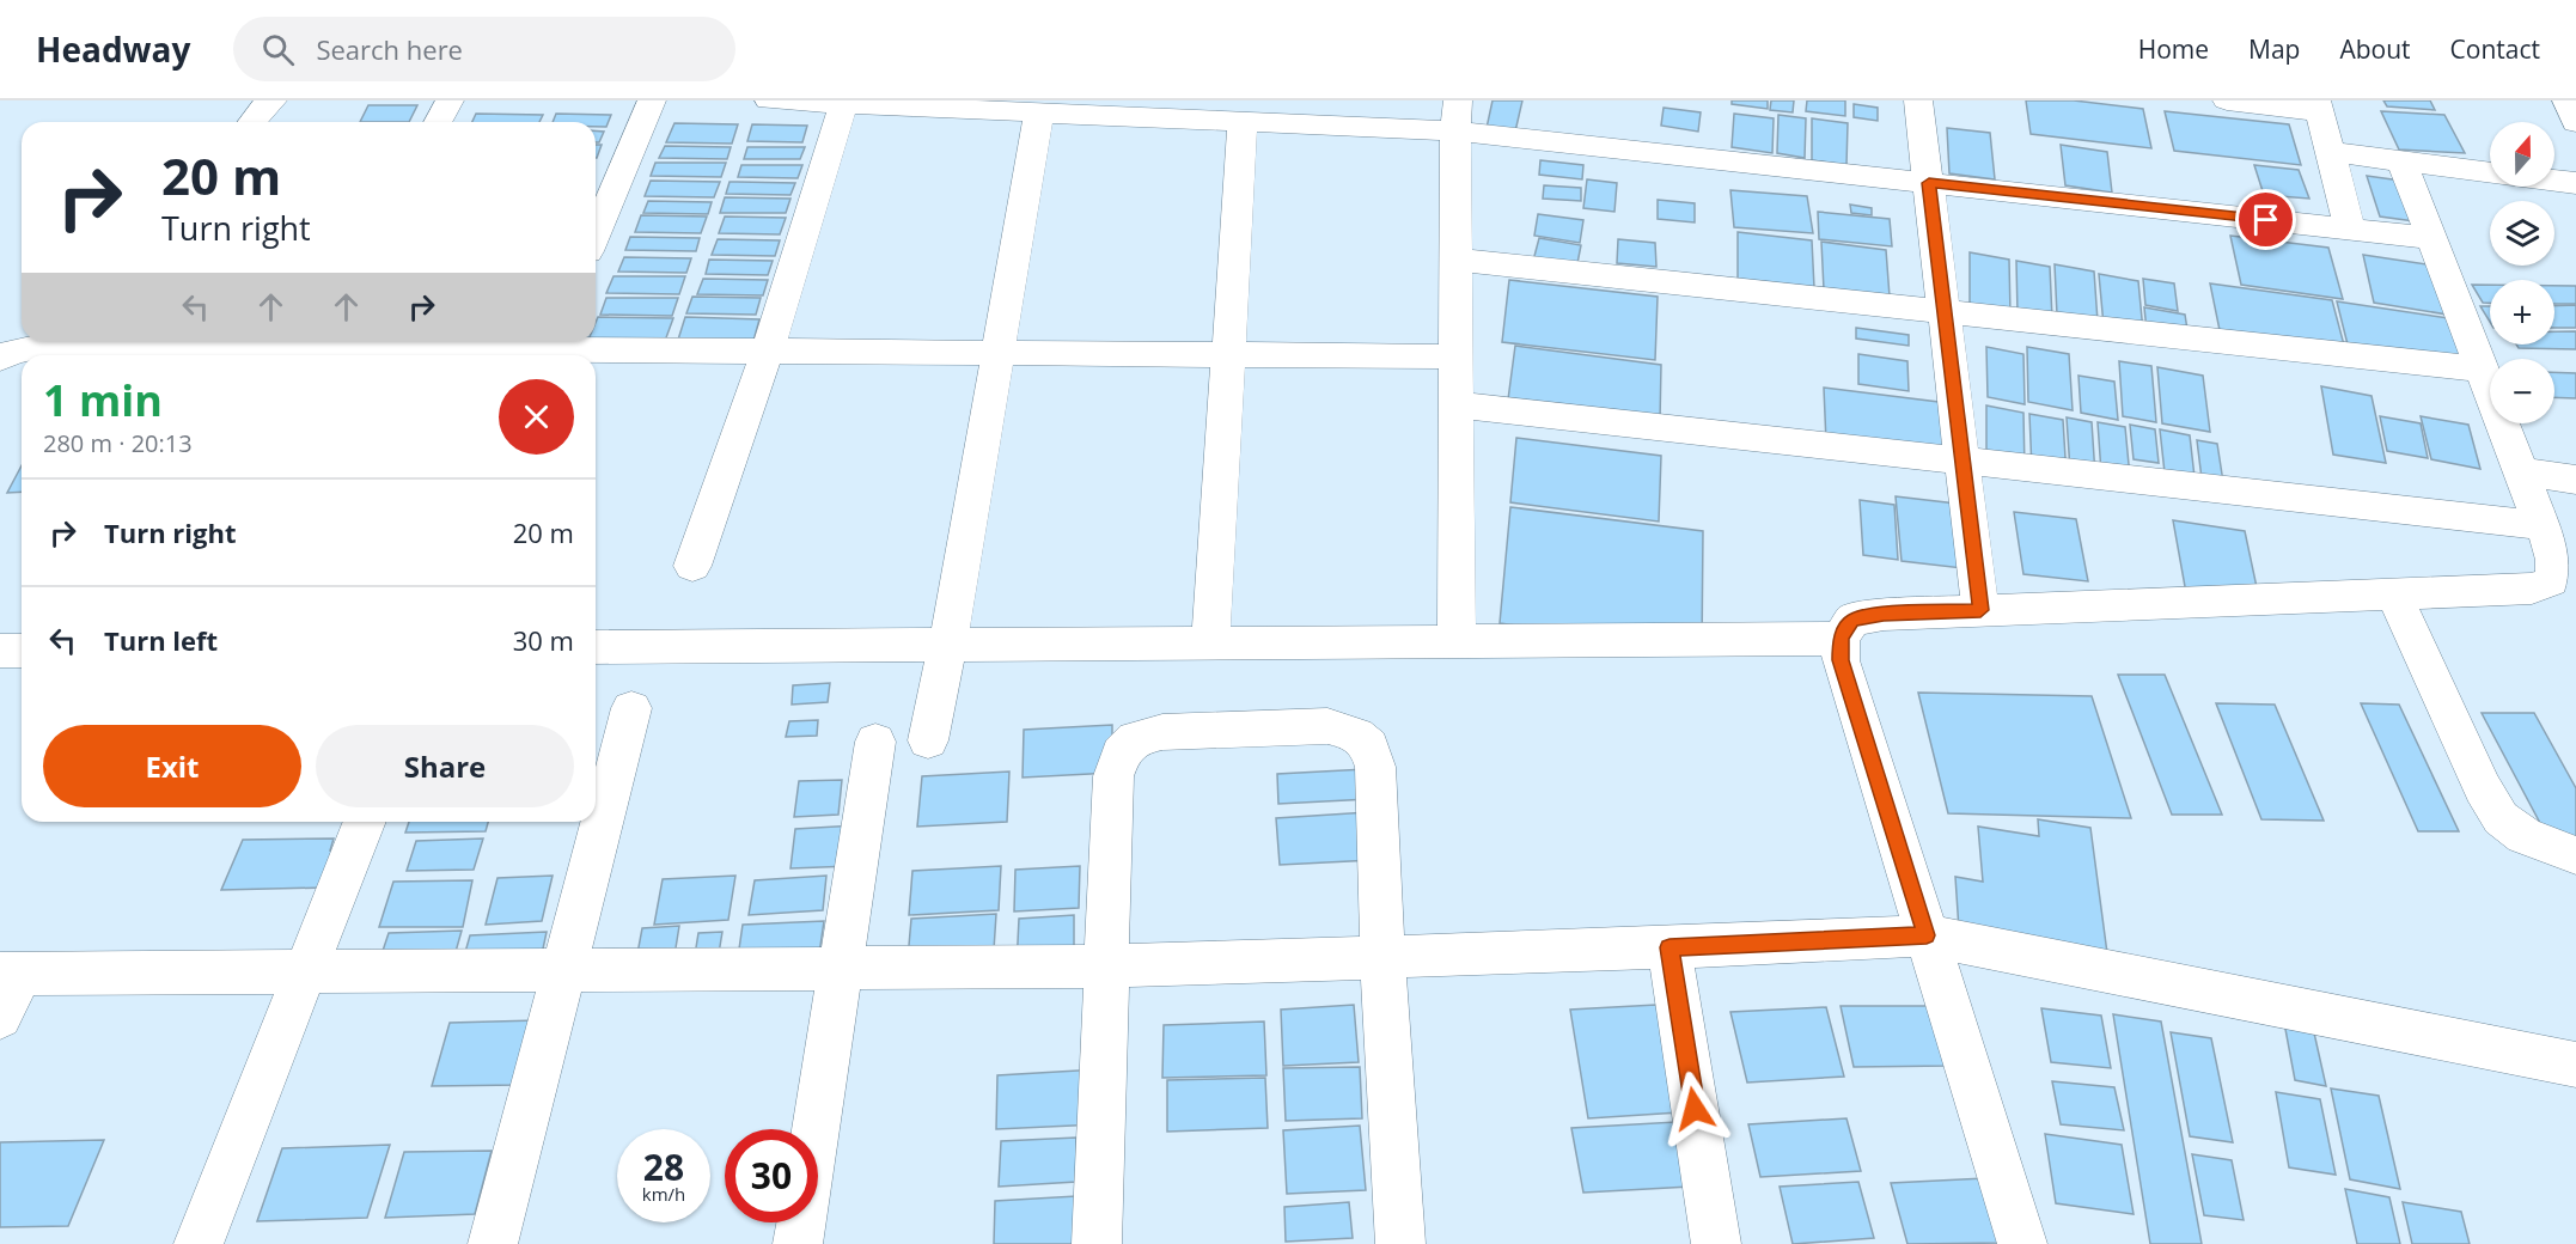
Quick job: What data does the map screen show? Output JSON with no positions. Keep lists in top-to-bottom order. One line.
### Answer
{"north":"top","page":{"header":"Headway","search":"Search here","nav":["Home","Map","About","Contact"],"map_buttons":["+","−"],"turn":["20 m","Turn right"],"heading":["1 min","280 m · 20:13"],"list":[{"name":"Turn right","value":"20 m"},{"name":"Turn left","value":"30 m"}],"buttons":["Exit","Share"],"speed":"28 km/h","limit":"30"}}
